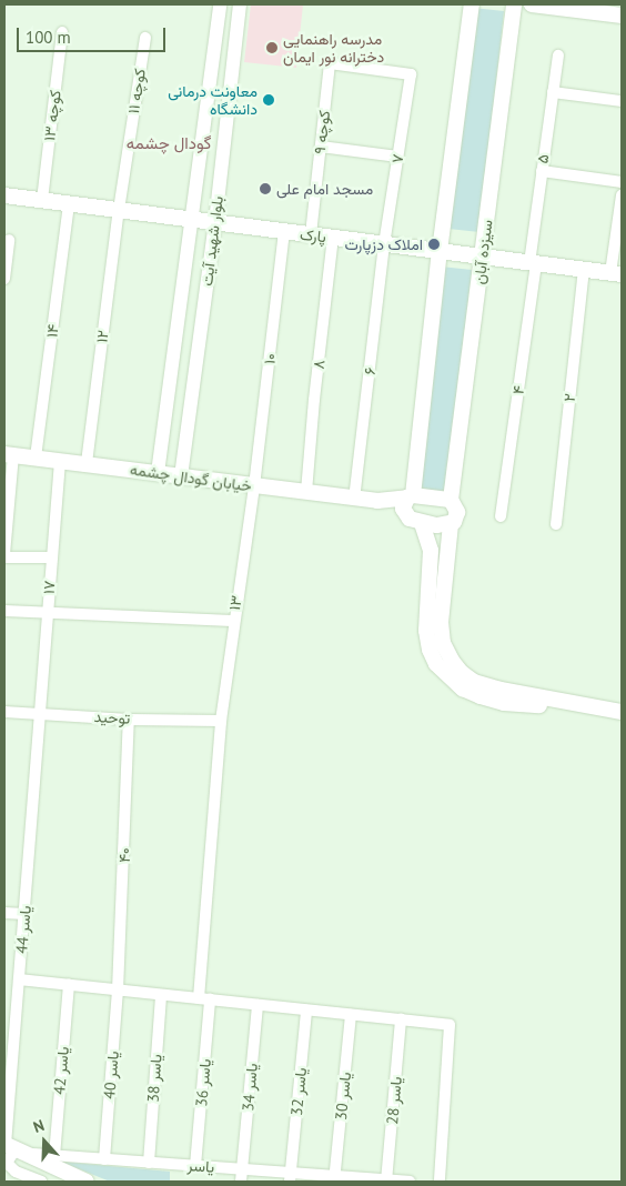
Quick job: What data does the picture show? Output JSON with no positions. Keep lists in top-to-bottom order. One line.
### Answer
{"streets":{"main road":["پارک","سیزده آبان","خیابان گودال چشمه"],"street":["کوچه ۱۱","کوچه ۱۳","کوچه ۹","۷","۵","بلوار شهید آیت","۱۴","۱۲","۱۰","۸","۶","۴","۲","۱۷","۱۳","توحید","۴۰","یاسر 44","یاسر 42","یاسر 40","یاسر 38","یاسر 36","یاسر 34","یاسر 32","یاسر 30","یاسر 28","یاسر"]},"crossings":[["کوچه ۱۱","پارک"],["کوچه ۱۱","۱۲"],["کوچه ۱۳","پارک"],["کوچه ۹","۷"],["کوچه ۹","پارک"],["۷","پارک"],["۷","۶"],["۵","پارک"],["۵","۴"],["پارک","بلوار شهید آیت"],["پارک","سیزده آبان"],["پارک","۱۴"],["پارک","۱۲"],["پارک","۱۰"],["پارک","۸"],["پارک","۶"],["پارک","۴"],["پارک","۲"],["بلوار شهید آیت","خیابان گودال چشمه"],["۱۴","خیابان گودال چشمه"],["۱۲","خیابان گودال چشمه"],["۱۰","خیابان گودال چشمه"],["۱۰","۱۳"],["۸","خیابان گودال چشمه"],["۶","خیابان گودال چشمه"],["خیابان گودال چشمه","۱۷"],["خیابان گودال چشمه","۱۳"],["۱۷","توحید"],["۱۷","یاسر 44"],["۱۳","توحید"],["۱۳","یاسر 36"],["توحید","۴۰"],["توحید","یاسر 44"],["۴۰","یاسر 40"],["یاسر 44","یاسر"],["یاسر 42","یاسر"],["یاسر 40","یاسر"],["یاسر 38","یاسر"],["یاسر 36","یاسر"],["یاسر 34","یاسر"],["یاسر 32","یاسر"],["یاسر 30","یاسر"],["یاسر 28","یاسر"]],"districts":["گودال چشمه"],"places":["مدرسه راهنمایی دخترانه نور ایمان","معاونت درمانی دانشگاه","مسجد امام علی","املاک دزپارت"],"scale_bar":"100 m","north":"top"}
